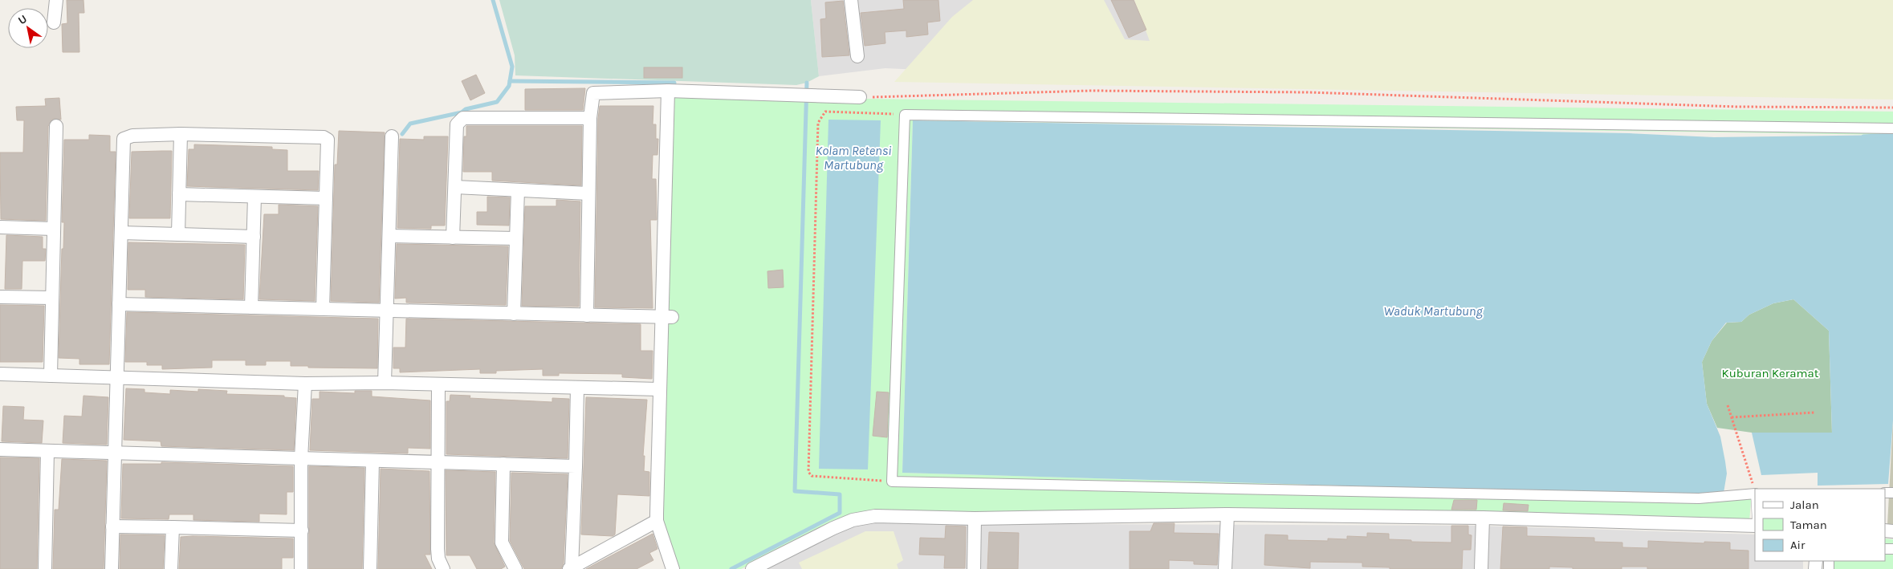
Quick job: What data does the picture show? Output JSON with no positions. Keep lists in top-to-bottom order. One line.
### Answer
{"water":["Kolam Retensi Martubung","Waduk Martubung"],"parks":["Kuburan Keramat"],"legend":["Jalan","Taman","Air"],"north":"top left"}
